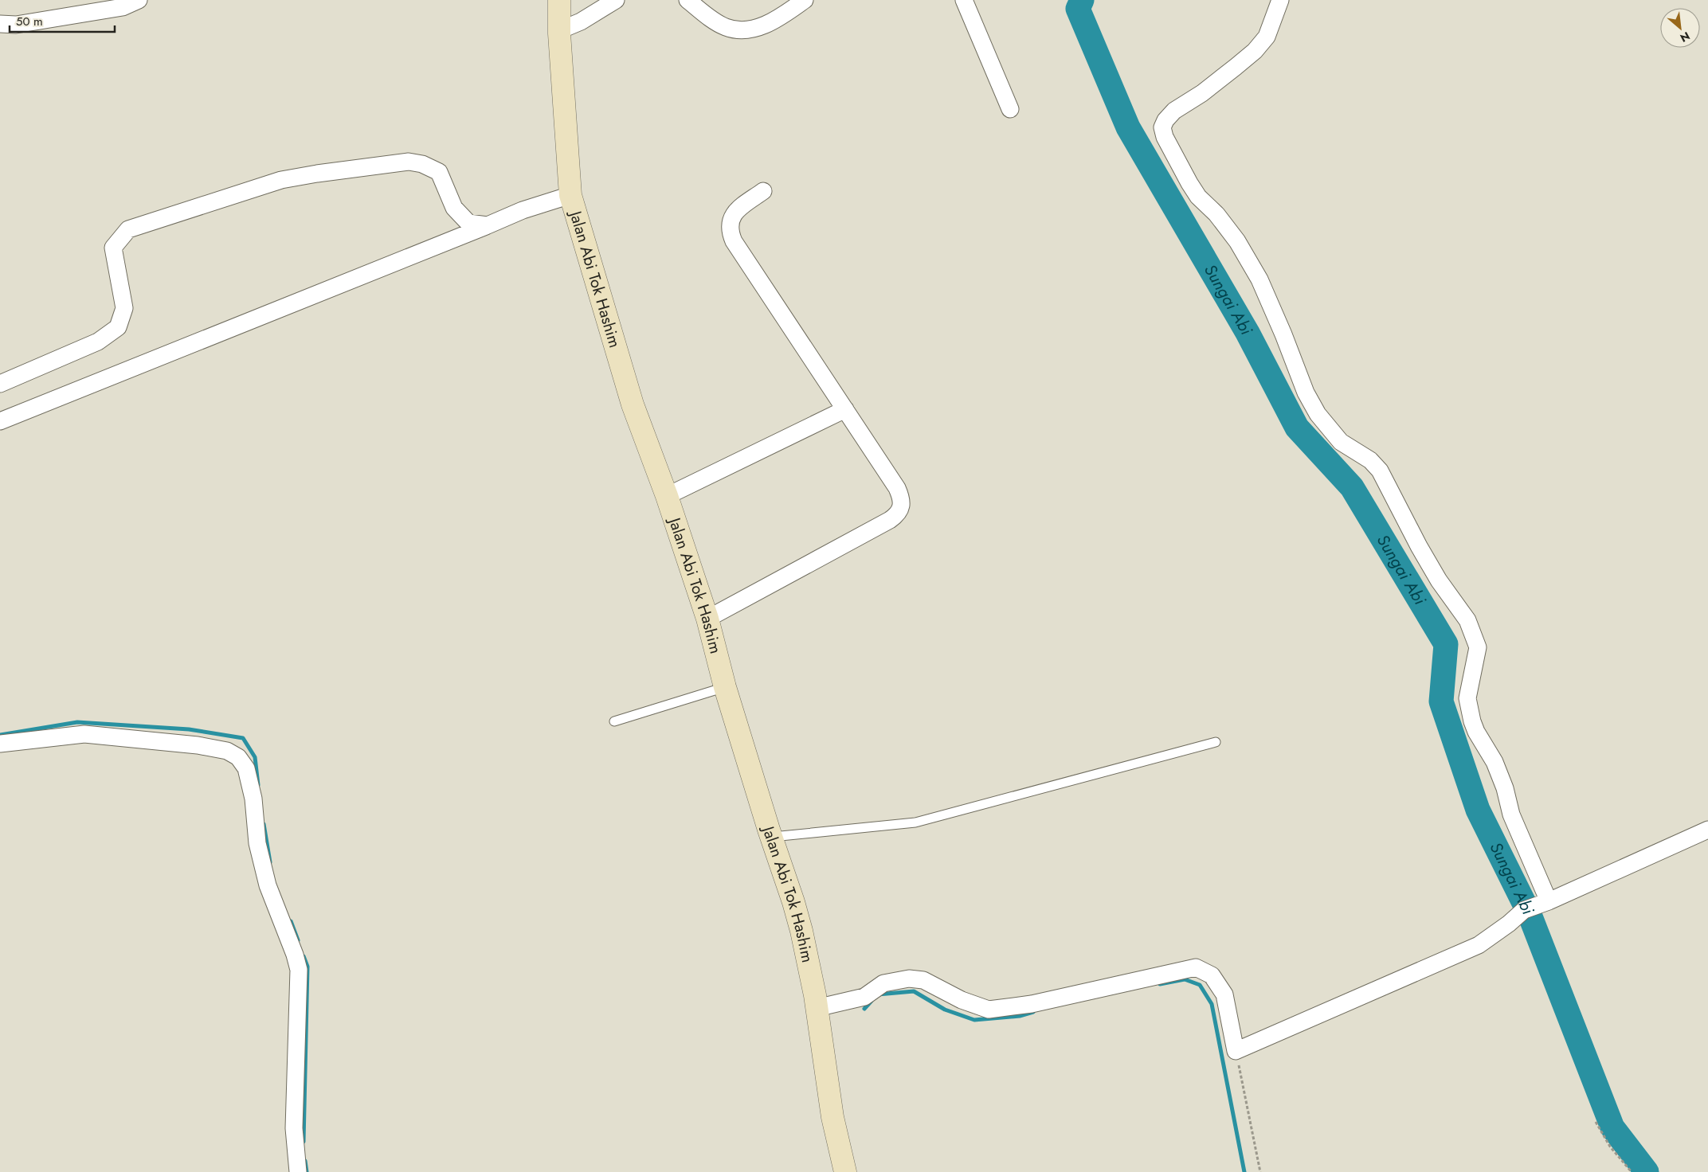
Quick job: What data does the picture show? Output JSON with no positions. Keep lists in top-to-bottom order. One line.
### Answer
{"streets":{"main road":["Jalan Abi Tok Hashim"]},"water":["Sungai Abi"],"scale_bar":"50 m","north":"bottom right"}
